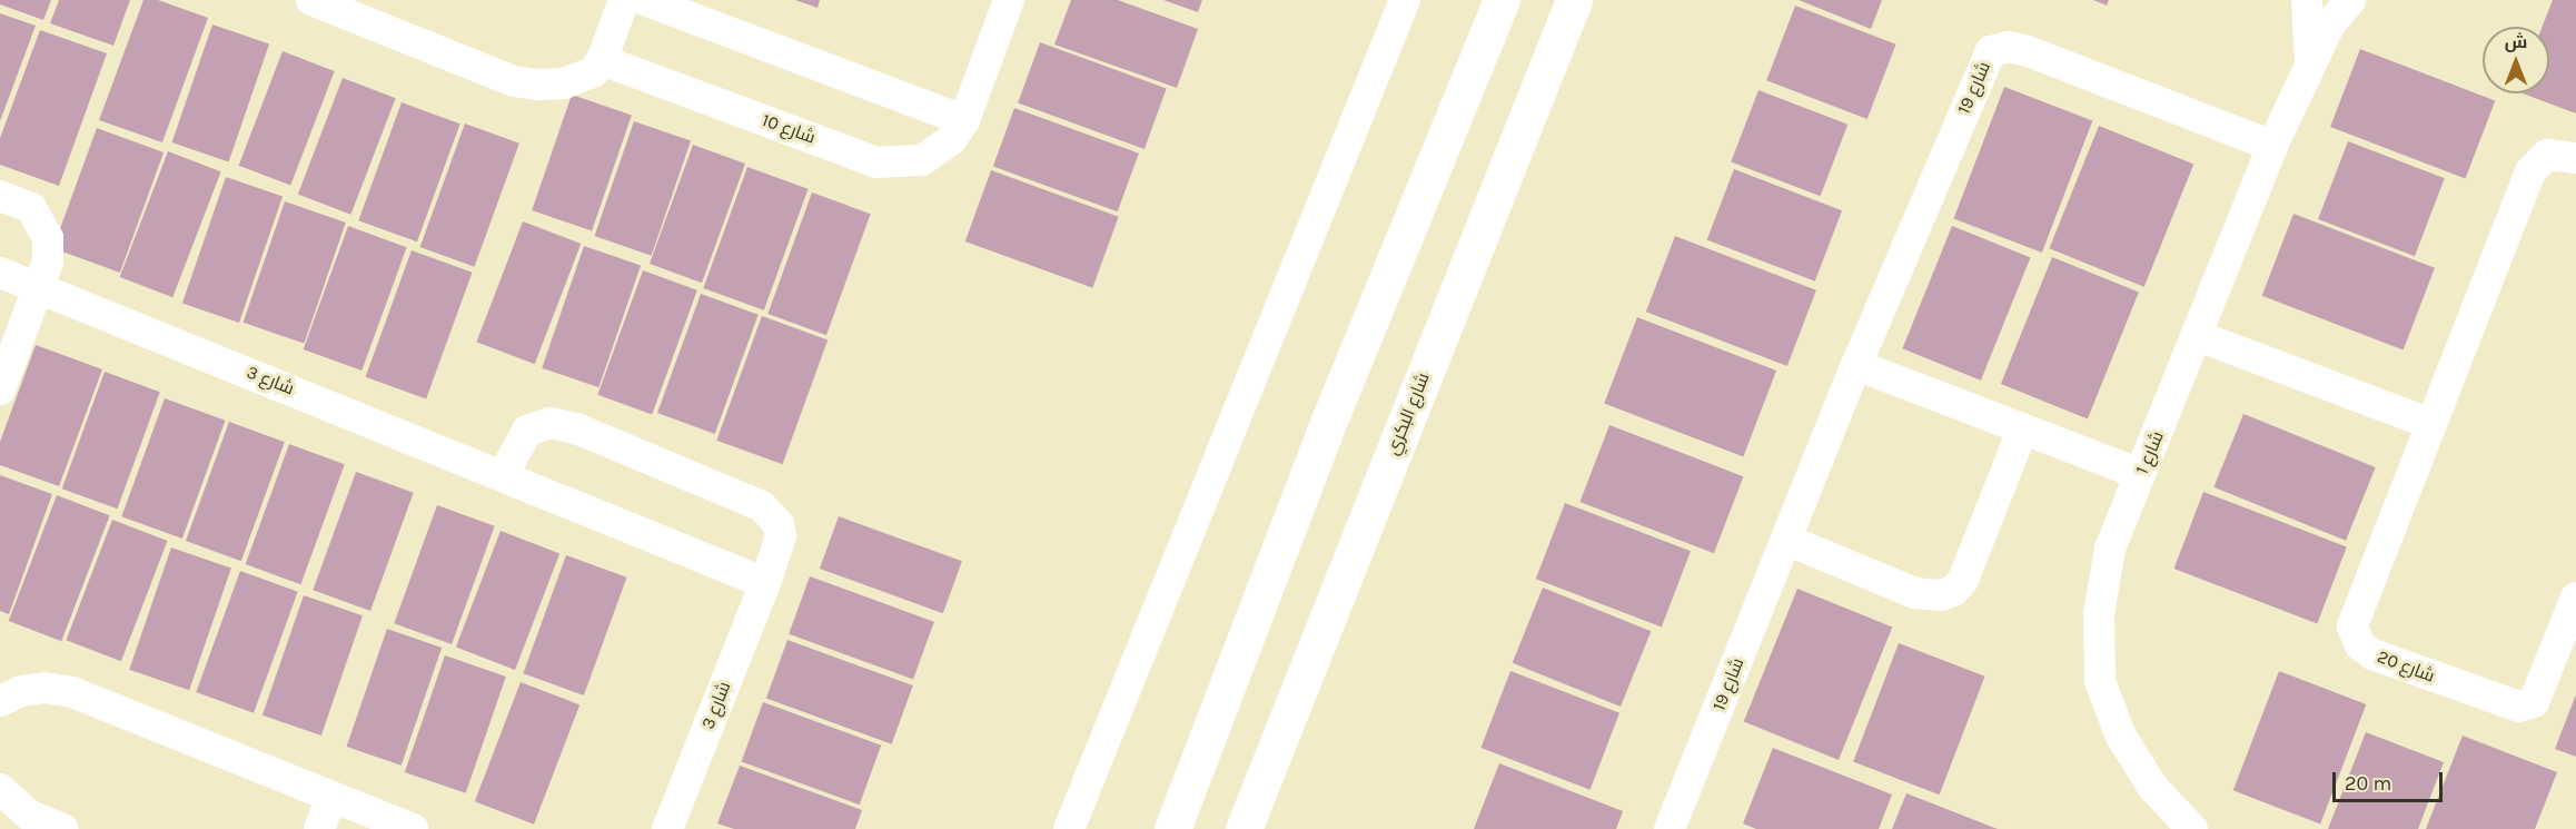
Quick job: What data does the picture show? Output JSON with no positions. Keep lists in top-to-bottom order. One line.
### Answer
{"streets":{"main road":["شارع البكري"],"street":["شارع 19","شارع 10","شارع 3","شارع 1","شارع 20"]},"crossings":[["شارع 19","شارع 1"]],"scale_bar":"20 m","north":"top"}
